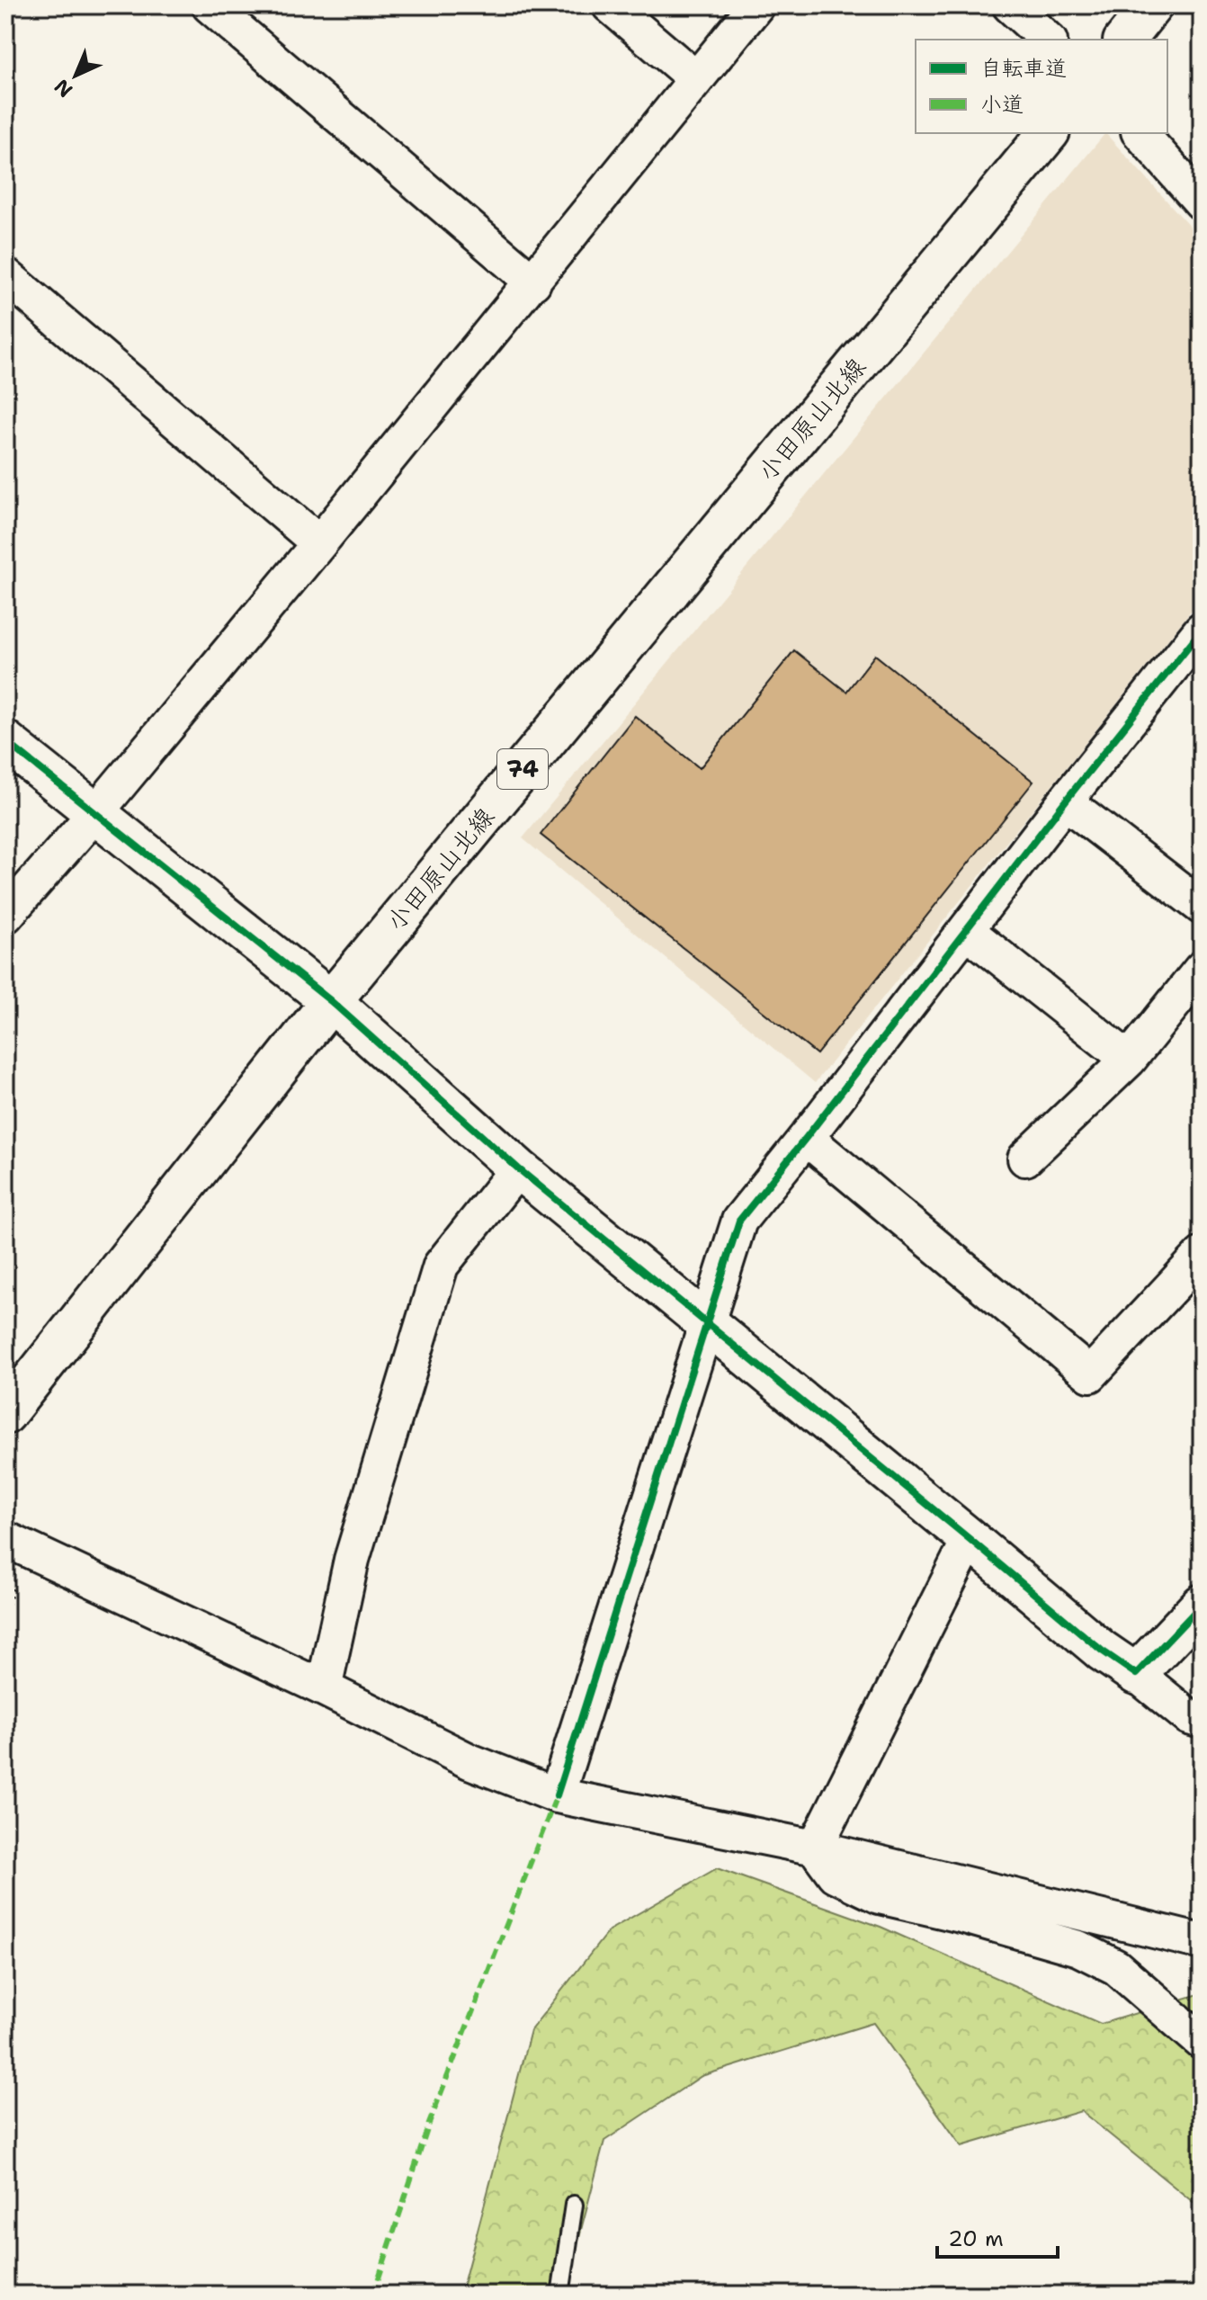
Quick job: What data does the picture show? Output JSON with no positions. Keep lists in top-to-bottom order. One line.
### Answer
{"streets":{"main road":["小田原山北線","74"]},"legend":["自転車道","小道"],"scale_bar":"20 m","north":"bottom left"}
